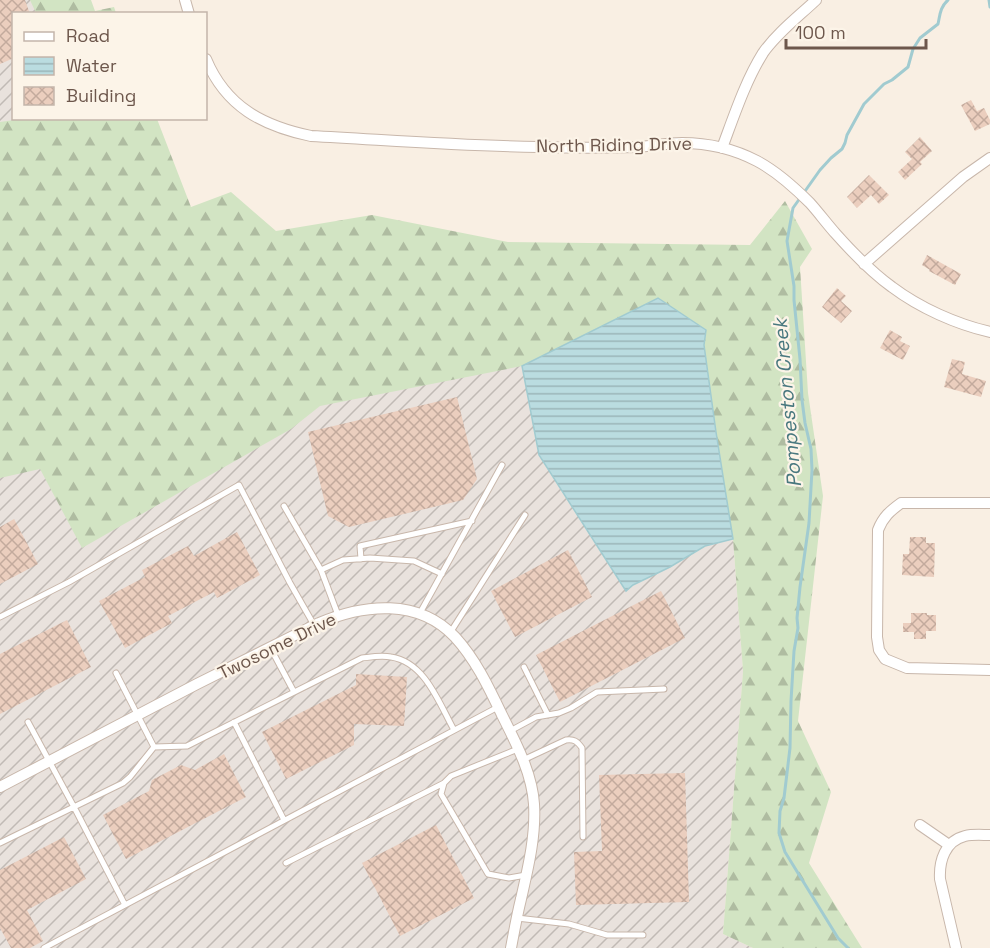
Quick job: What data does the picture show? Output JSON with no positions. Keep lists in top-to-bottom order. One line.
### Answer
{"streets":{"street":["North Riding Drive","Twosome Drive"]},"water":["Pompeston Creek"],"legend":["Road","Water","Building"],"scale_bar":"100 m"}
